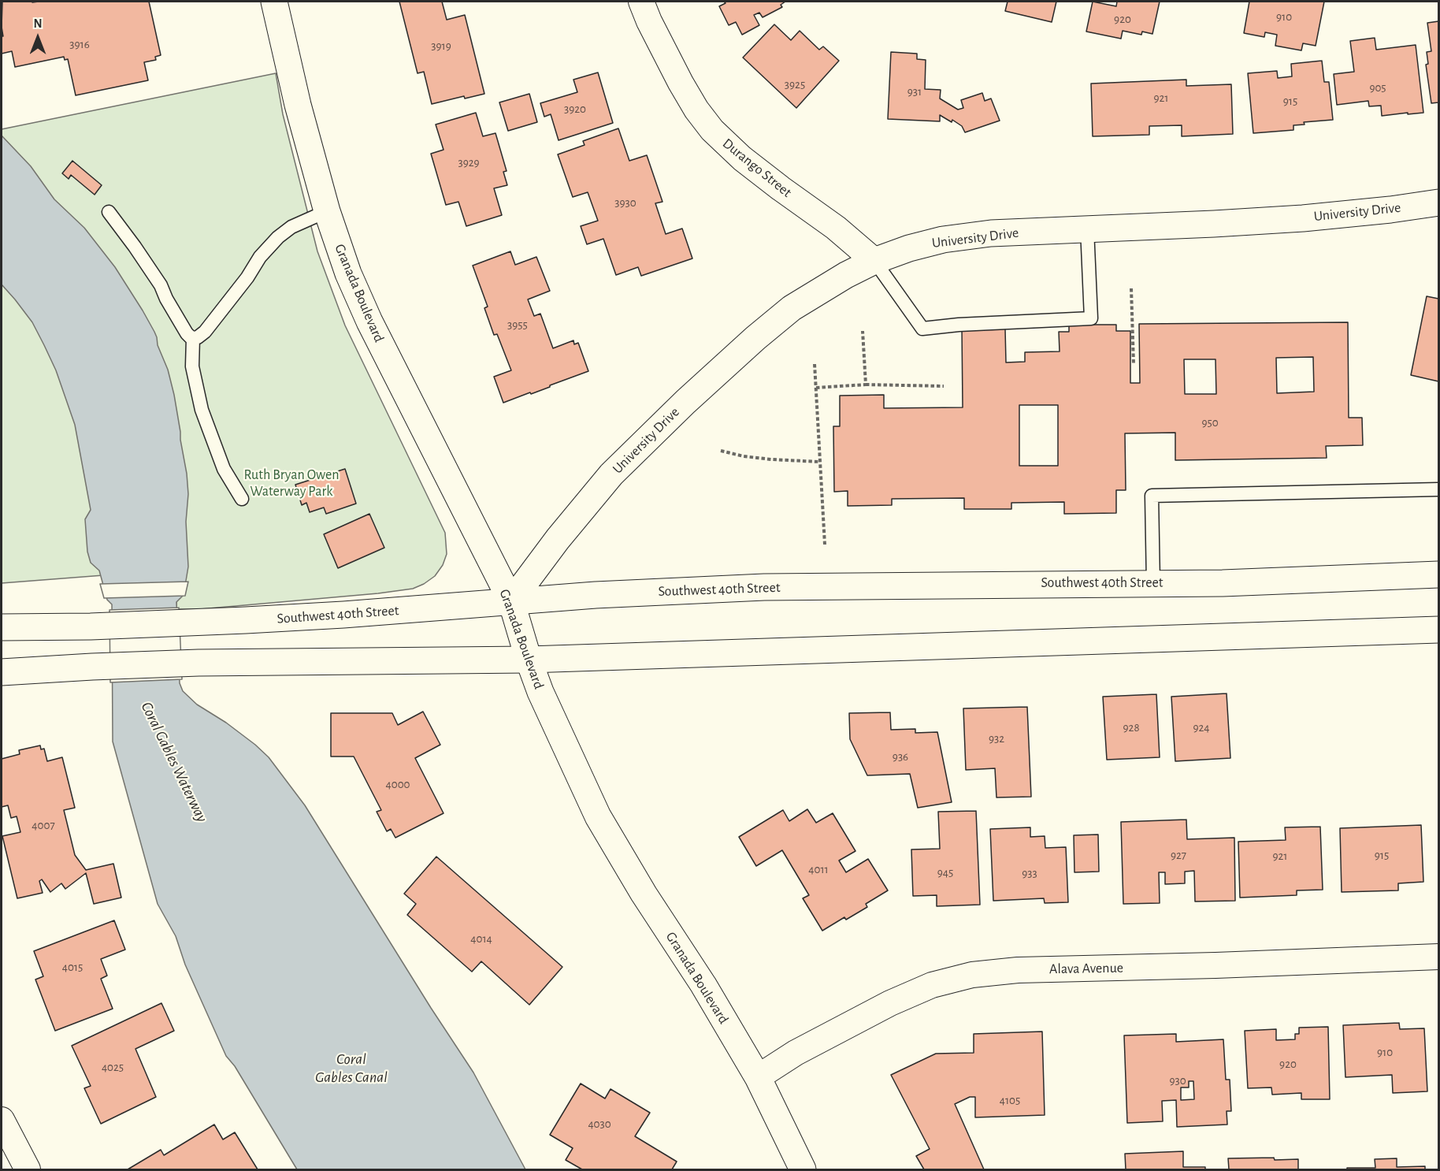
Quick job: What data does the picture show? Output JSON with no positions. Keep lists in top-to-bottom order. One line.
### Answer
{"streets":{"main road":["University Drive","Granada Boulevard","Southwest 40th Street"],"street":["Durango Street","Alava Avenue"]},"crossings":[["Durango Street","University Drive"],["University Drive","Granada Boulevard"],["University Drive","Southwest 40th Street"],["Granada Boulevard","Southwest 40th Street"],["Granada Boulevard","Alava Avenue"]],"water":["Coral Gables Waterway","Coral Gables Canal"],"parks":["Ruth Bryan Owen Waterway Park"],"house_numbers":["910","920","3916","3919","3925","905","931","921","915","3920","3929","3930","3955","950","928","924","932","936","4000","4007","927","915","921","4011","945","933","4014","4015","910","920","4025","930","4105","4030"],"north":"top"}
